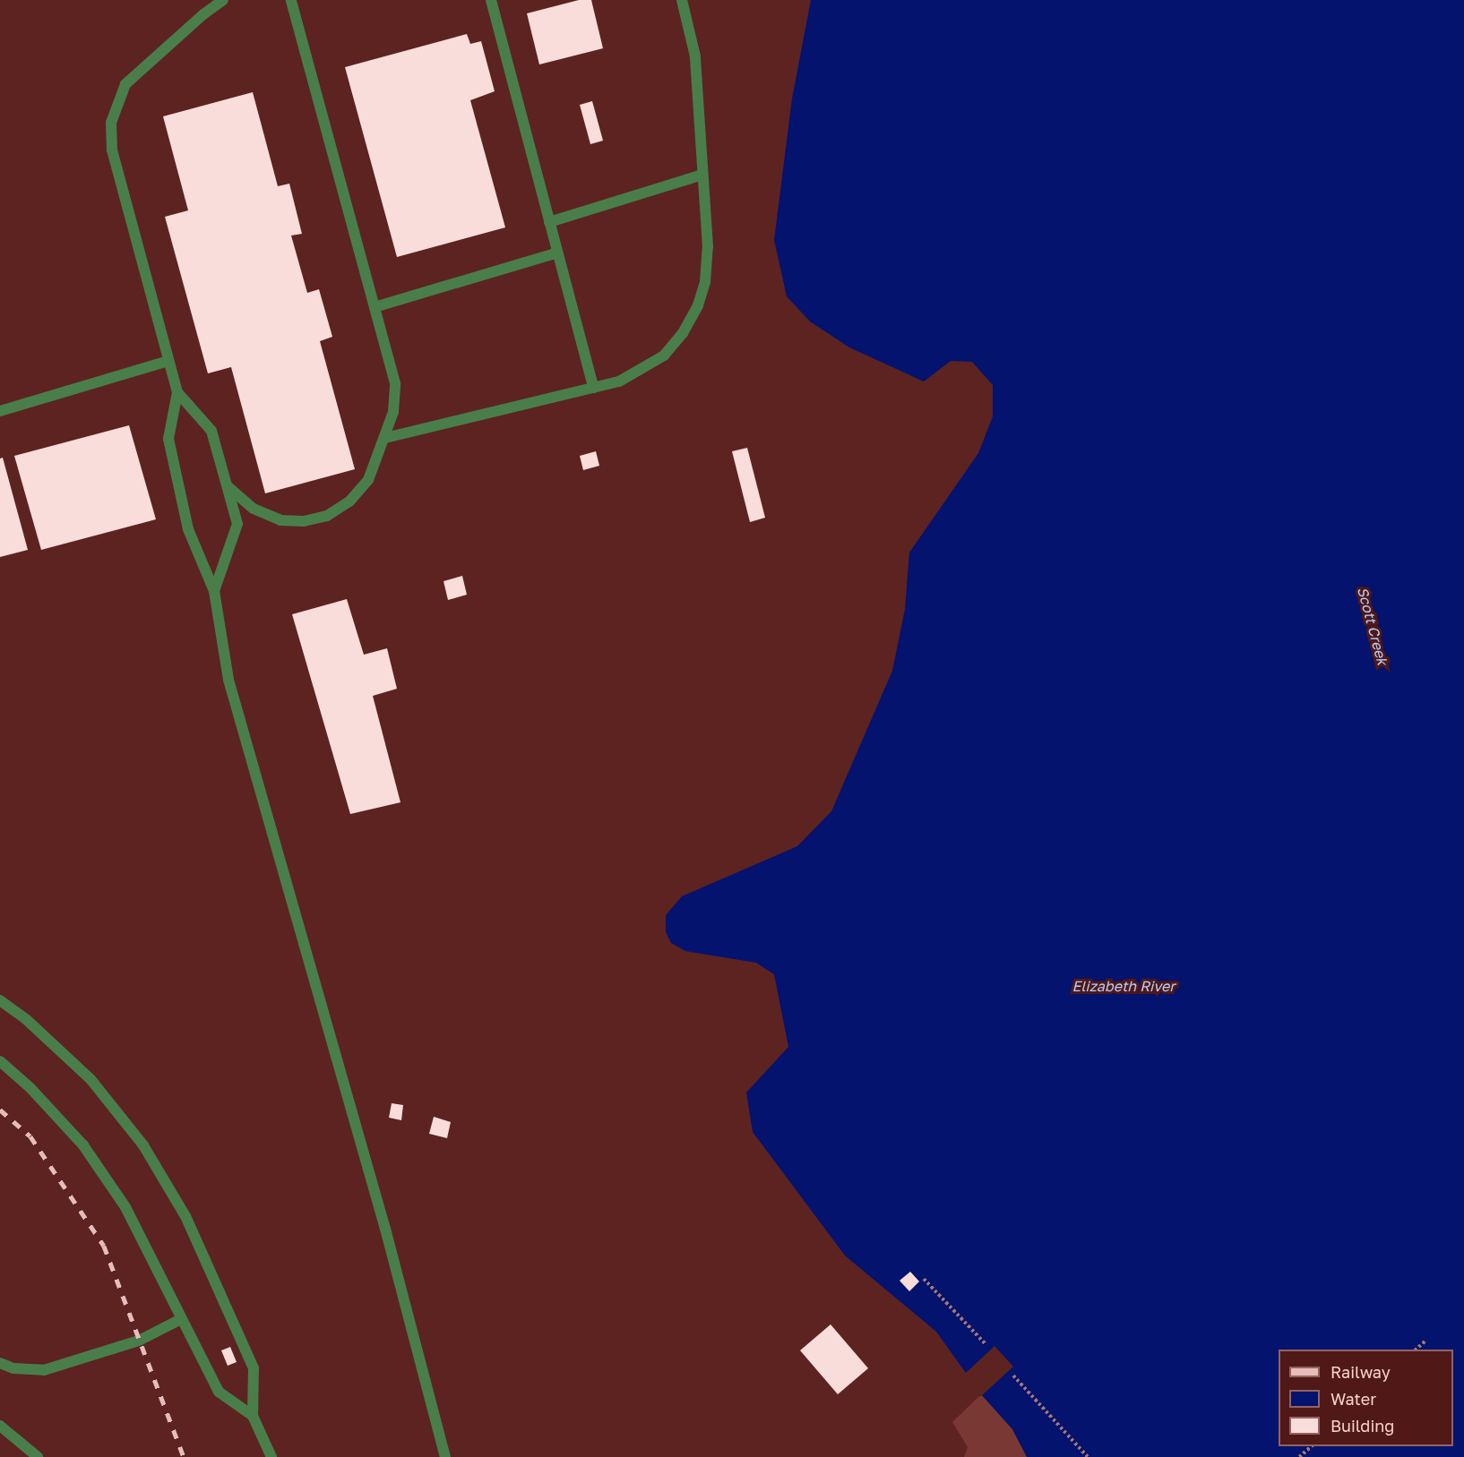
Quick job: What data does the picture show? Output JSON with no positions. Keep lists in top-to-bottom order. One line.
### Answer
{"water":["Scott Creek","Elizabeth River"],"legend":["Railway","Water","Building"]}
